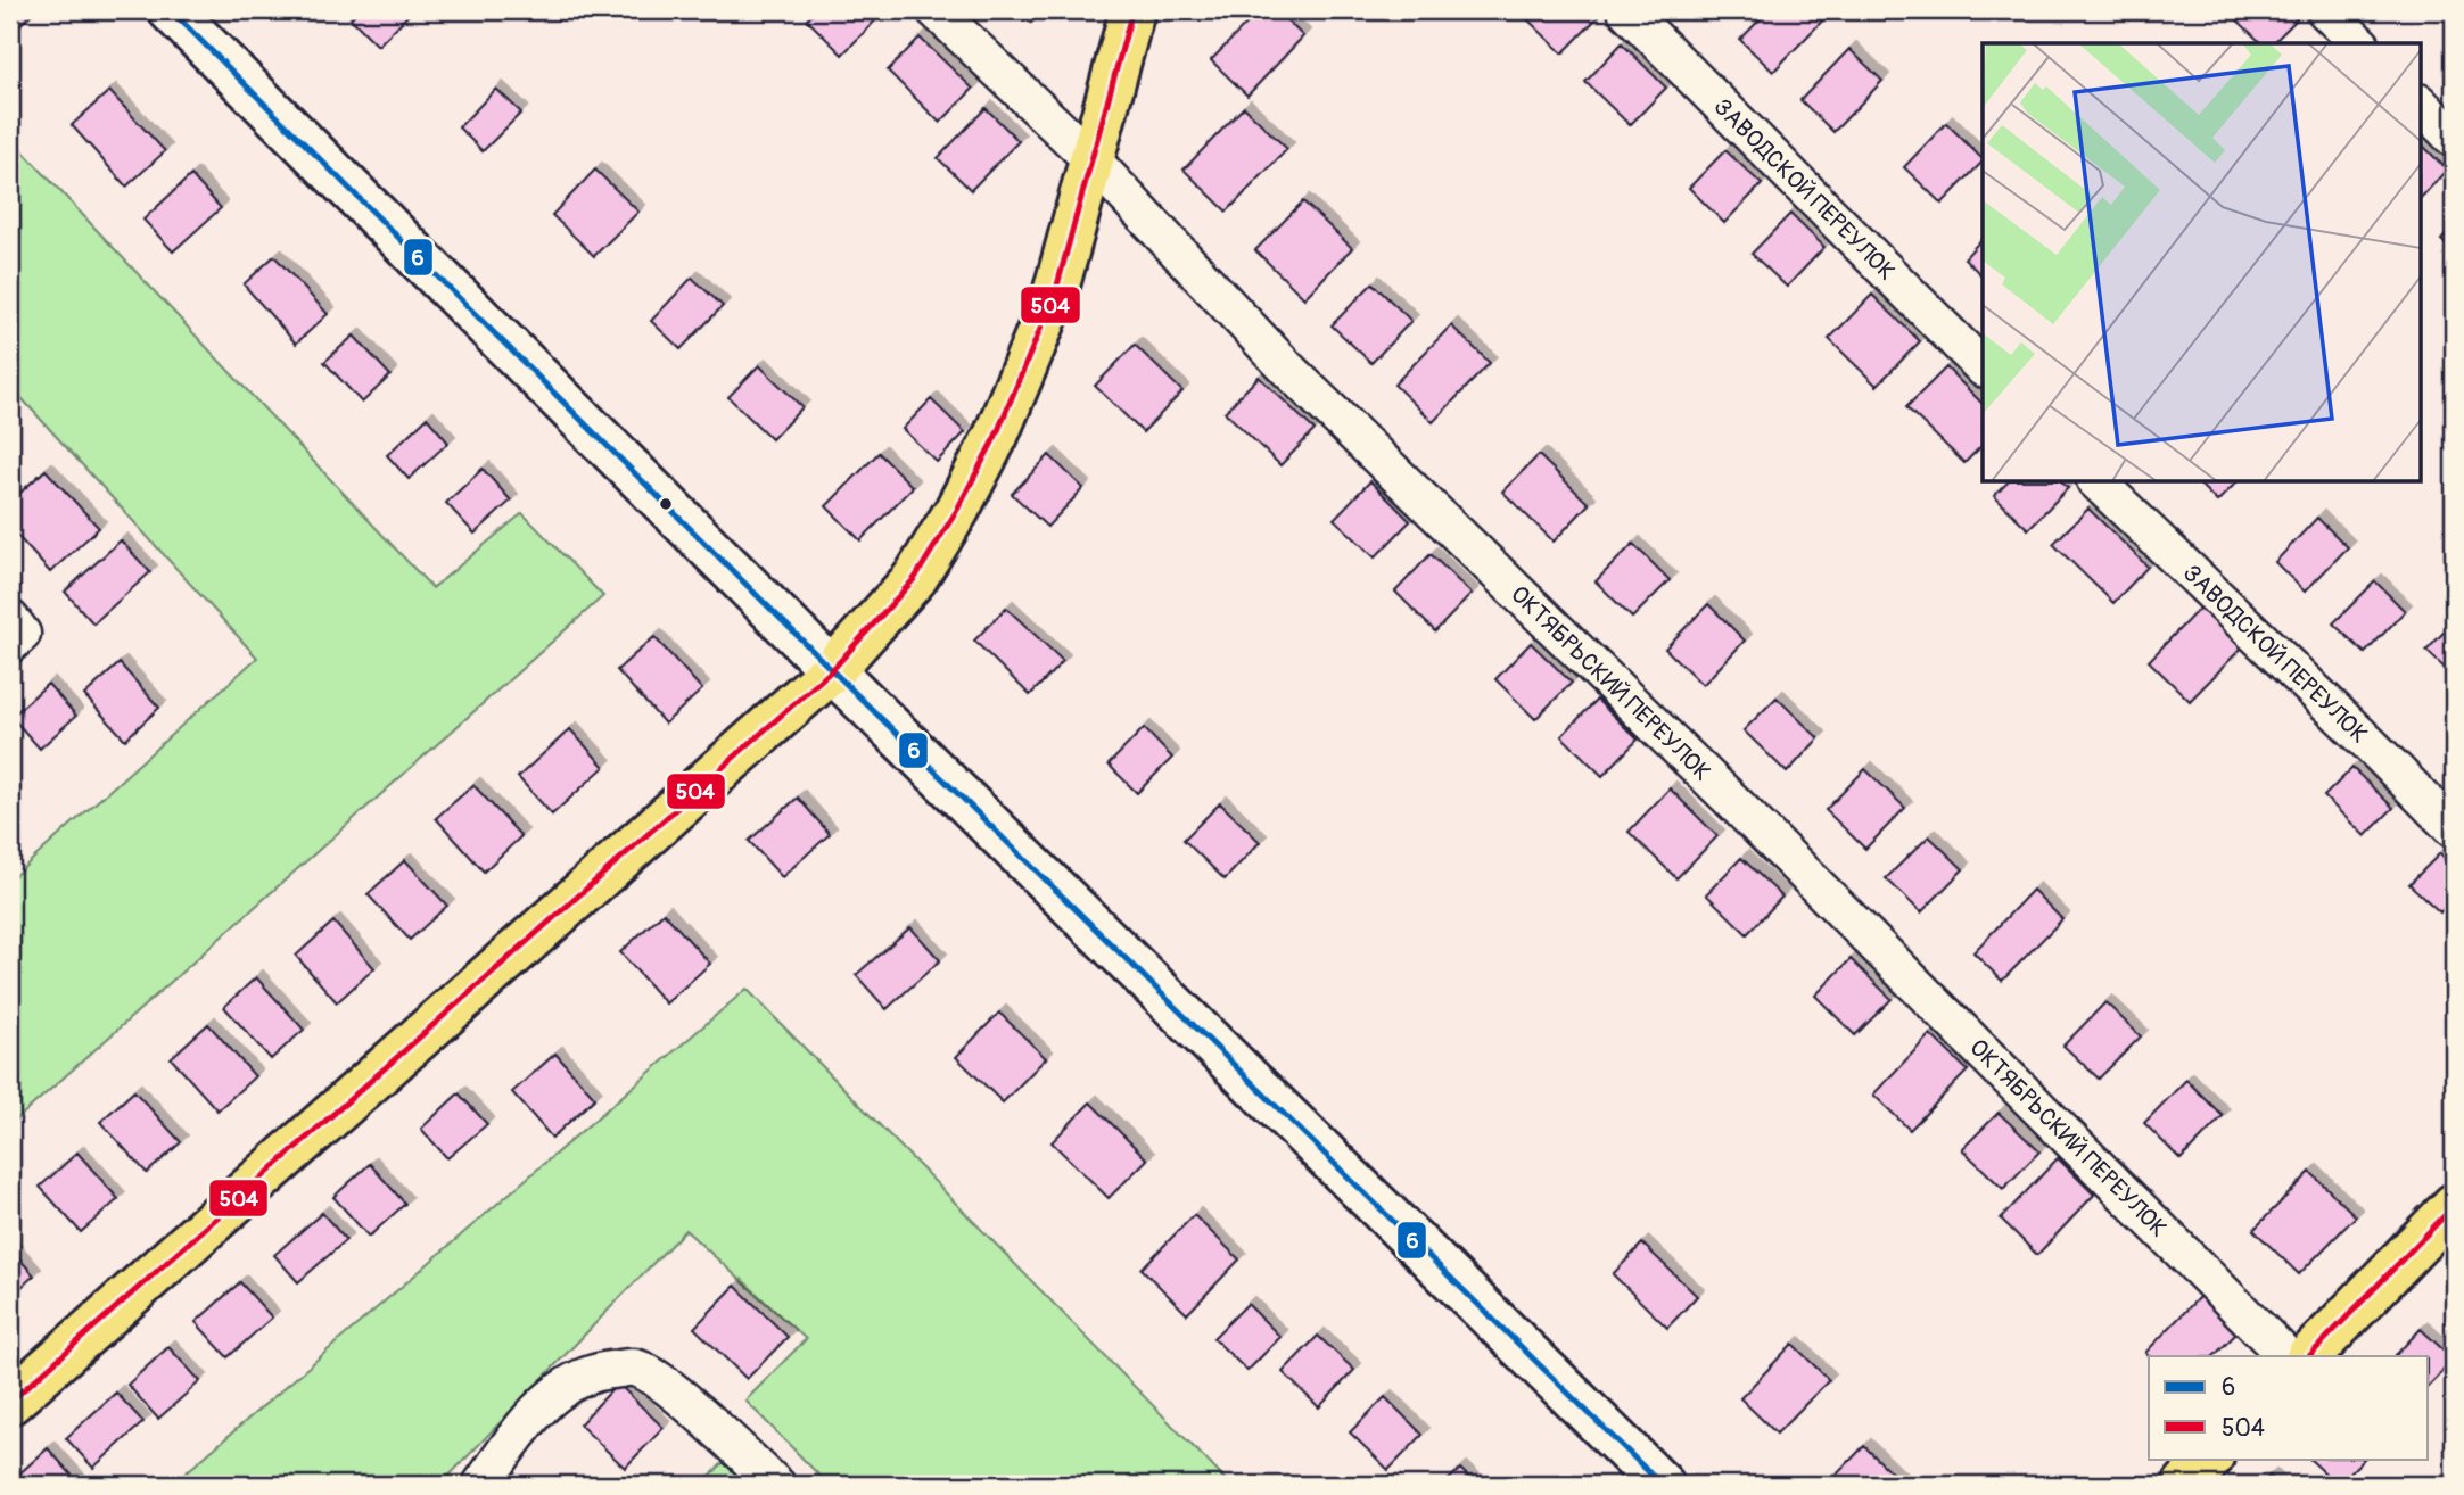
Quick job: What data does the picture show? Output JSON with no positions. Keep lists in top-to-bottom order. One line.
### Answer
{"streets":{"street":["ЗАВОДСКОЙ ПЕРЕУЛОК","ОКТЯБРЬСКИЙ ПЕРЕУЛОК"]},"lines":["transit line 6","transit line 504"],"legend":["6","504"]}
